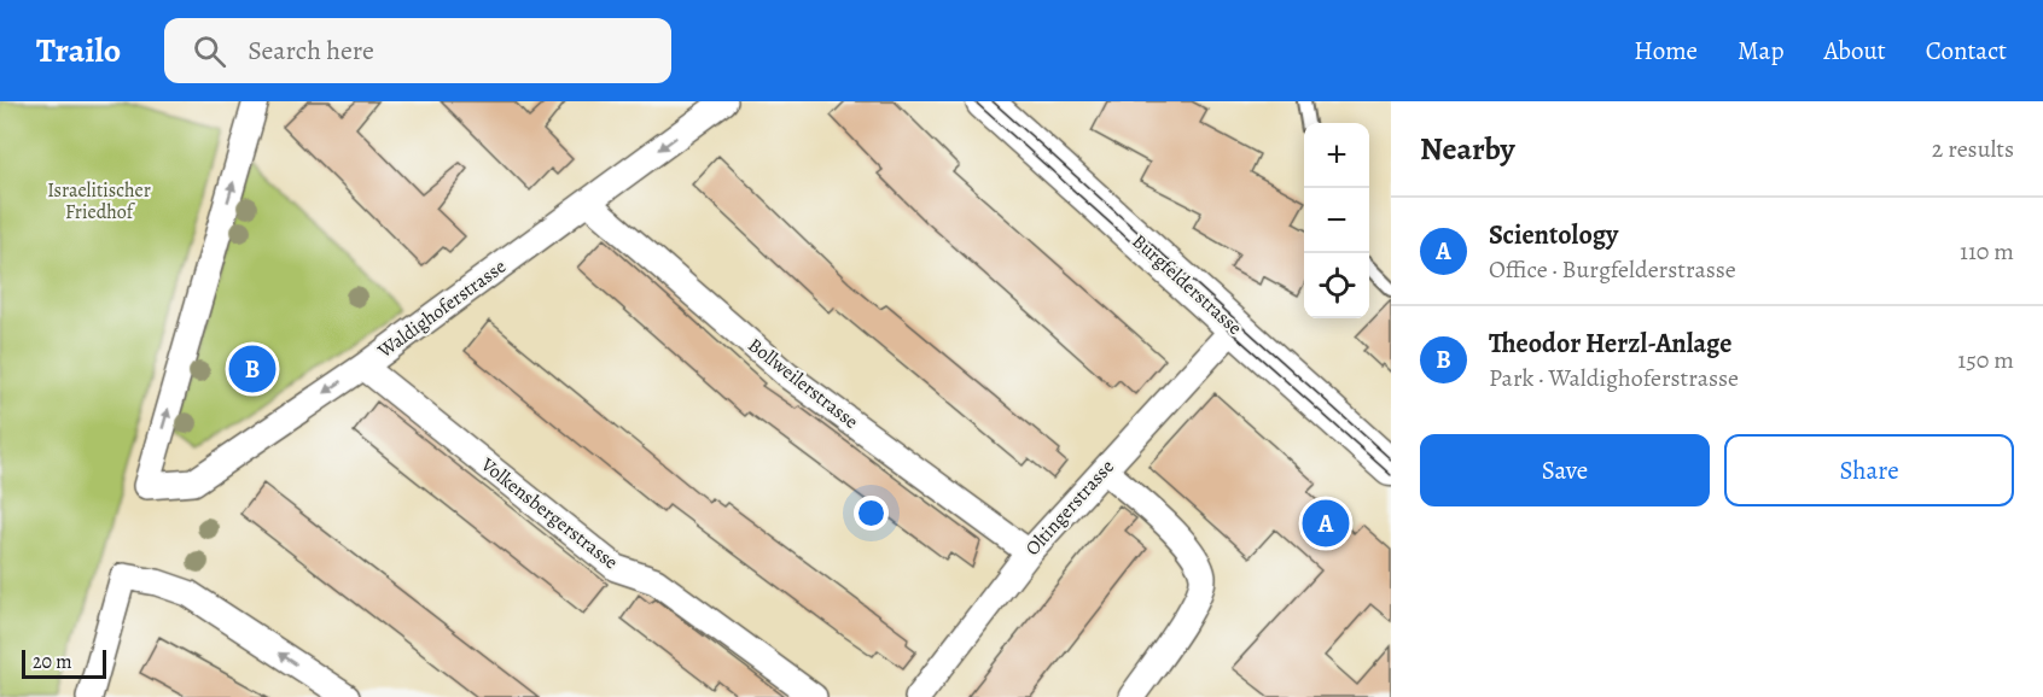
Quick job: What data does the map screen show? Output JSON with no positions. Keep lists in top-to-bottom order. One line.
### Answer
{"streets":{"main road":["Burgfelderstrasse"],"street":["Waldighoferstrasse","Bollweilerstrasse","Oltingerstrasse","Volkensbergerstrasse"]},"crossings":[["Burgfelderstrasse","Oltingerstrasse"],["Waldighoferstrasse","Bollweilerstrasse"],["Waldighoferstrasse","Volkensbergerstrasse"],["Bollweilerstrasse","Oltingerstrasse"]],"parks":["Israelitischer Friedhof"],"scale_bar":"20 m","page":{"header":"Trailo","search":"Search here","nav":["Home","Map","About","Contact"],"heading":["Nearby","2 results"],"map_buttons":["+","−"],"list":[{"mark":"A","name":"Scientology","note":"Office · Burgfelderstrasse","value":"110 m"},{"mark":"B","name":"Theodor Herzl-Anlage","note":"Park · Waldighoferstrasse","value":"150 m"}],"pins":["B","A"],"buttons":["Save","Share"],"scale":"20 m"}}
